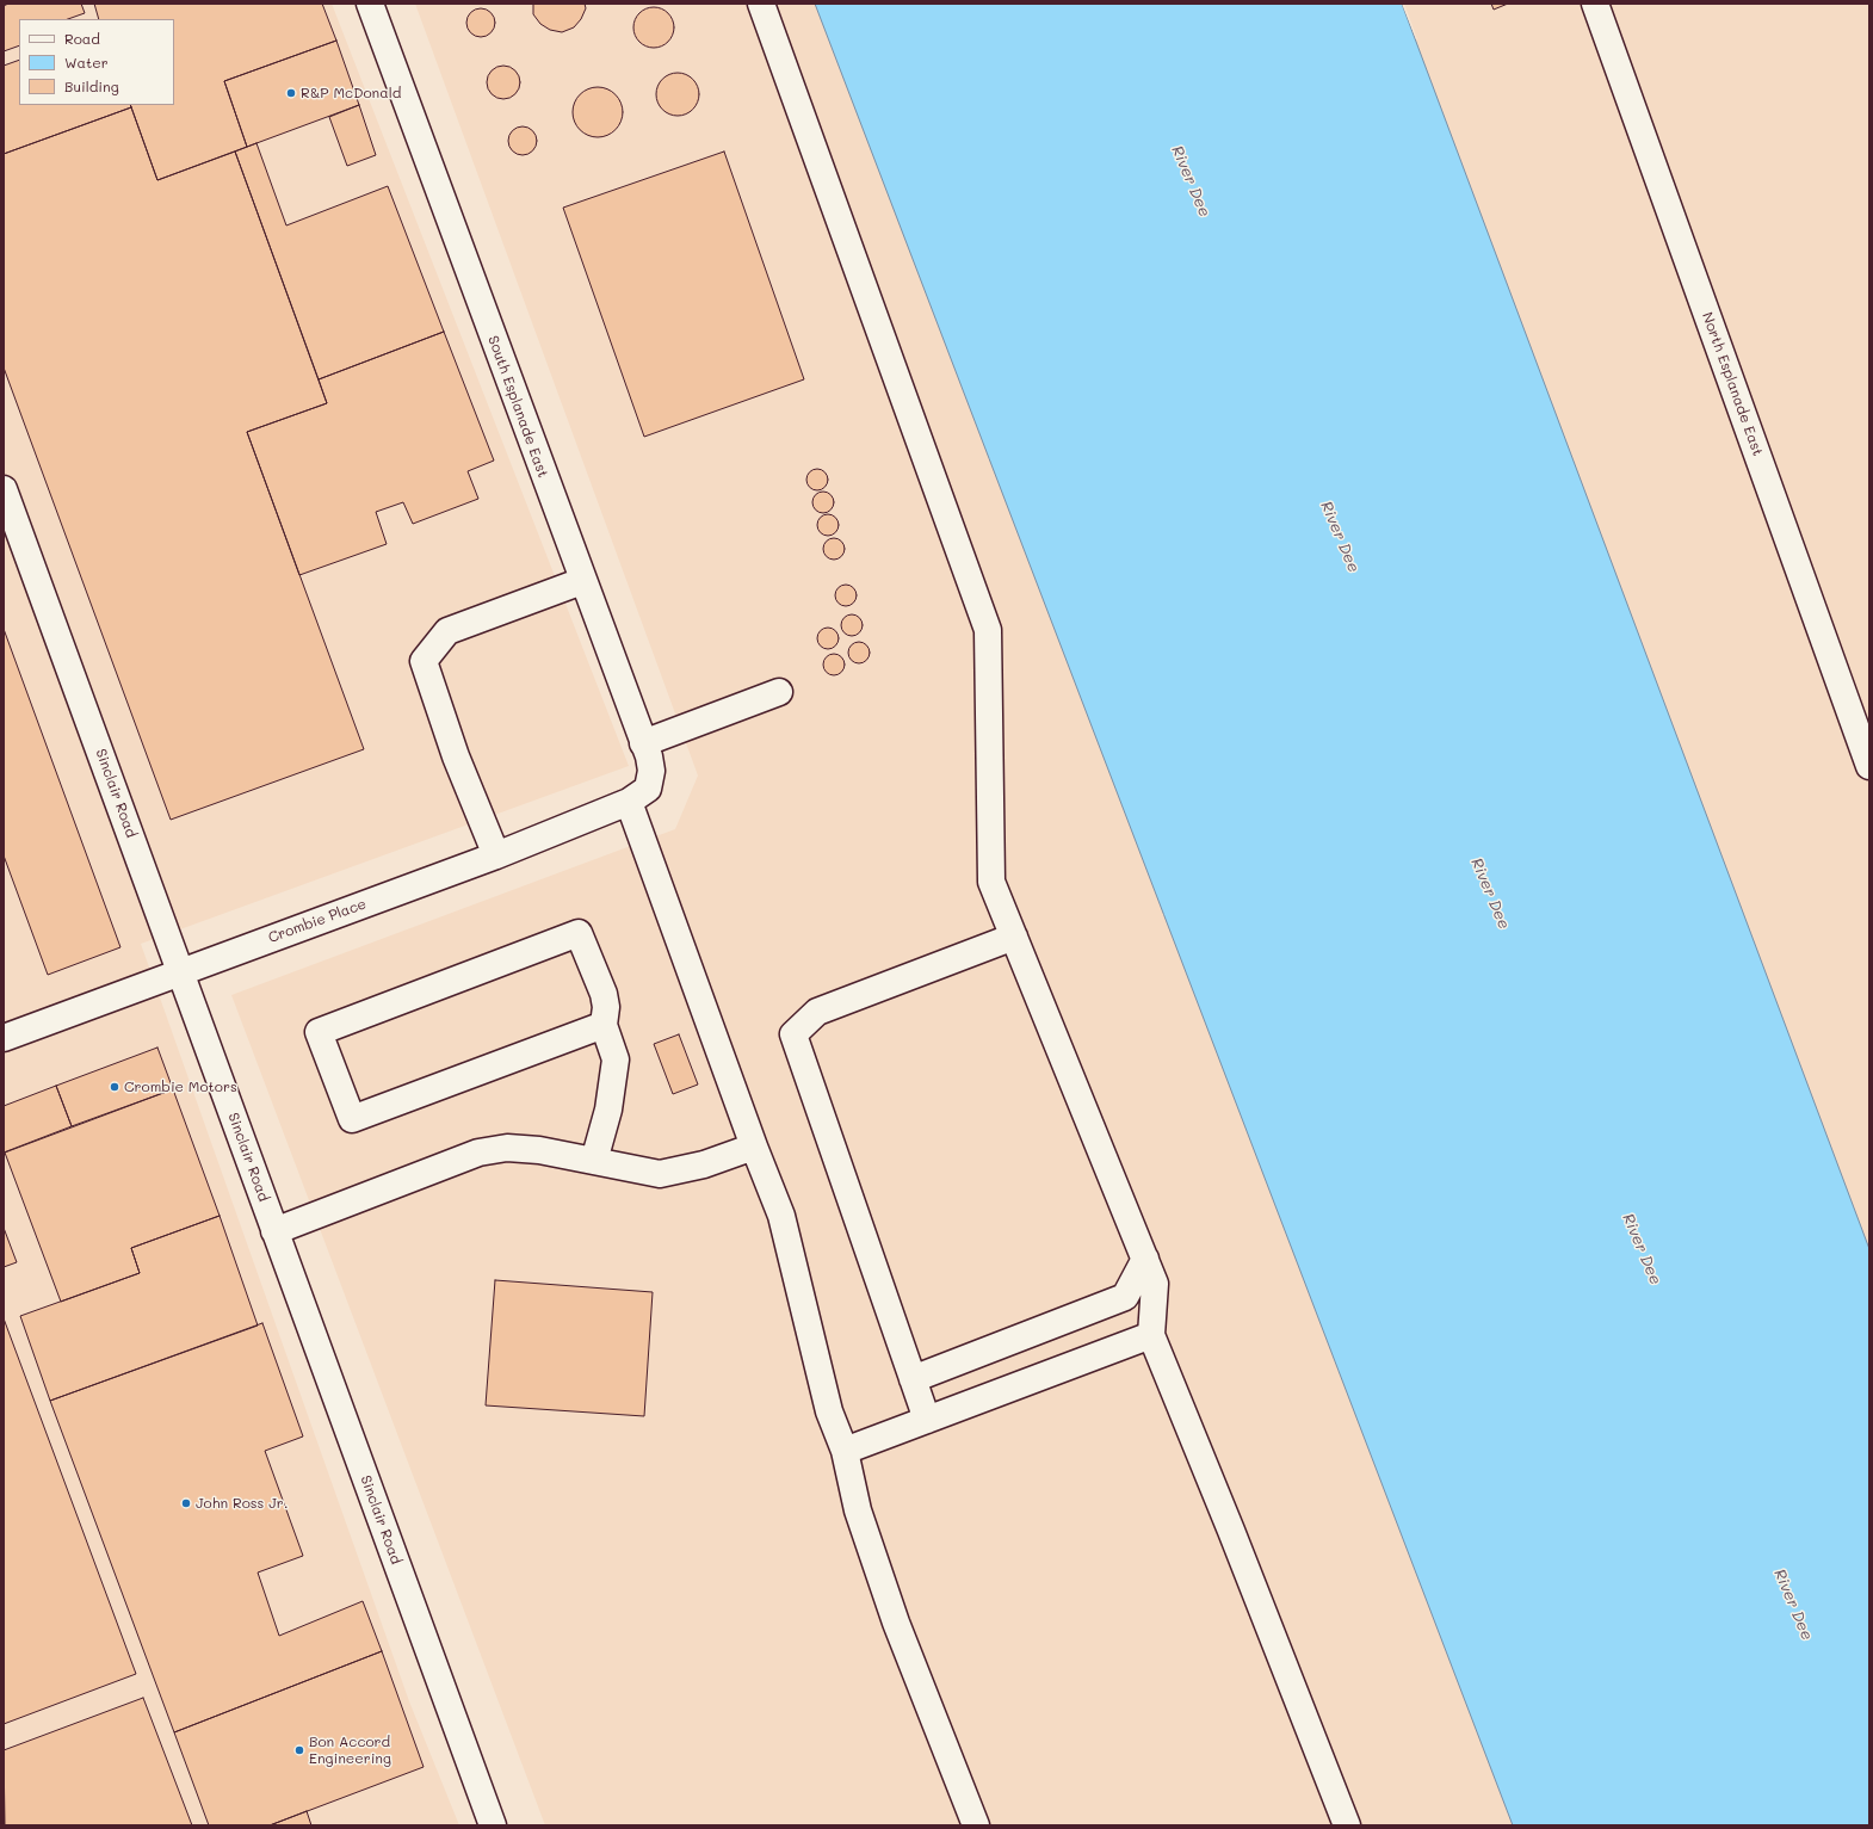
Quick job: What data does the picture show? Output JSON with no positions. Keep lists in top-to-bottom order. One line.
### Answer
{"streets":{"street":["North Esplanade East","South Esplanade East","Sinclair Road","Crombie Place"]},"crossings":[["South Esplanade East","Crombie Place"],["Sinclair Road","Crombie Place"]],"water":["River Dee"],"places":["R&P McDonald","Crombie Motors","John Ross Jr.","Bon Accord Engineering"],"legend":["Road","Water","Building"]}
